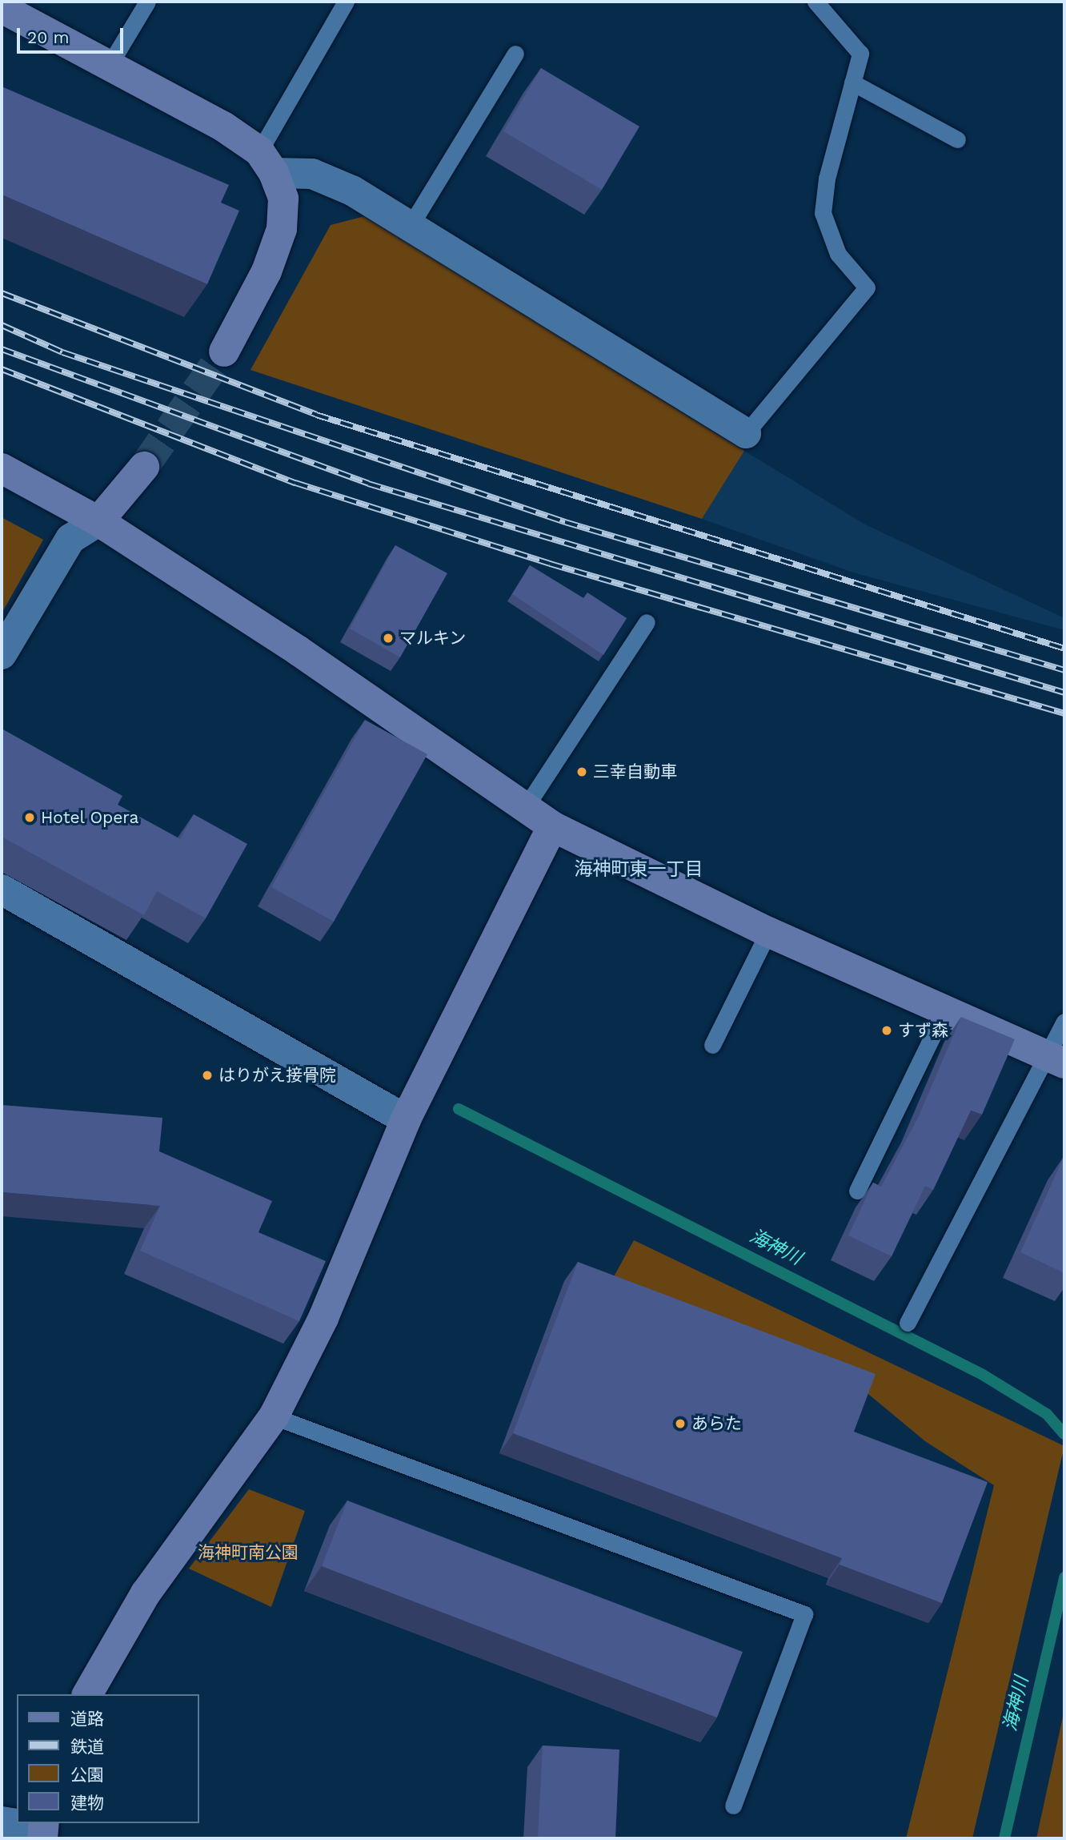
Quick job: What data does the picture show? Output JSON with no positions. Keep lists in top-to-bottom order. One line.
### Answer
{"districts":["海神町東一丁目"],"water":["海神川"],"parks":["海神町南公園"],"places":["マルキン","三幸自動車","Hotel Opera","すず森","はりがえ接骨院","あらた"],"legend":["道路","鉄道","公園","建物"],"scale_bar":"20 m"}
